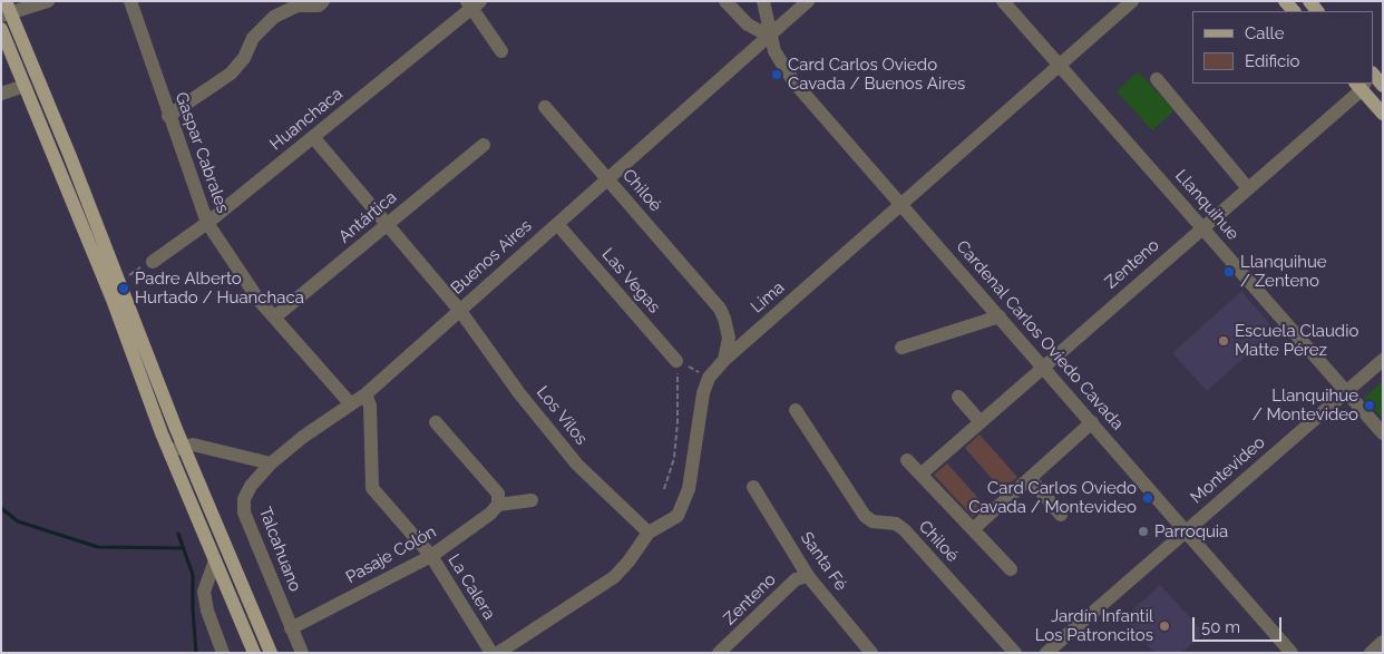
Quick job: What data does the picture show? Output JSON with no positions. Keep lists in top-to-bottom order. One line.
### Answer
{"streets":{"street":["Huanchaca","Gaspar Cabrales","Chiloé","Llanquihue","Antártica","Buenos Aires","Zenteno","Las Vegas","Lima","Cardenal Carlos Oviedo Cavada","Los Vilos","Montevideo","Talcahuano","Pasaje Colón","Santa Fé","La Calera"]},"crossings":[["Huanchaca","Gaspar Cabrales"],["Huanchaca","Los Vilos"],["Gaspar Cabrales","Antártica"],["Gaspar Cabrales","Buenos Aires"],["Chiloé","Buenos Aires"],["Chiloé","Lima"],["Llanquihue","Zenteno"],["Llanquihue","Lima"],["Llanquihue","Montevideo"],["Antártica","Los Vilos"],["Buenos Aires","Las Vegas"],["Buenos Aires","Cardenal Carlos Oviedo Cavada"],["Buenos Aires","Los Vilos"],["Buenos Aires","Talcahuano"],["Buenos Aires","La Calera"],["Zenteno","Cardenal Carlos Oviedo Cavada"],["Zenteno","Santa Fé"],["Lima","Cardenal Carlos Oviedo Cavada"],["Lima","Los Vilos"],["Cardenal Carlos Oviedo Cavada","Montevideo"],["Talcahuano","Pasaje Colón"],["Pasaje Colón","La Calera"]],"places":["Card Carlos Oviedo Cavada / Buenos Aires","Llanquihue / Zenteno","Padre Alberto Hurtado / Huanchaca","Escuela Claudio Matte Pérez","Llanquihue / Montevideo","Card Carlos Oviedo Cavada / Montevideo","Parroquia","Jardín Infantil Los Patroncitos"],"legend":["Calle","Edificio"],"scale_bar":"50 m"}
